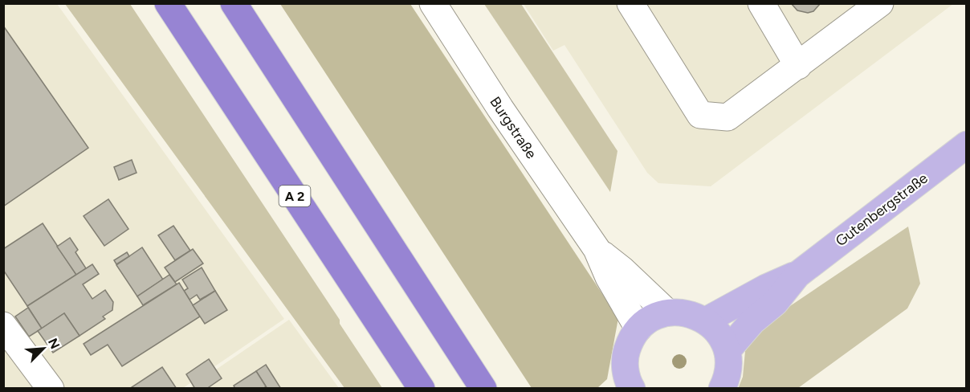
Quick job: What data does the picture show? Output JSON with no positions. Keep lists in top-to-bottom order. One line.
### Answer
{"streets":{"highway":["A 2"],"main road":["Gutenbergstraße"],"street":["Burgstraße"]},"north":"top right"}
